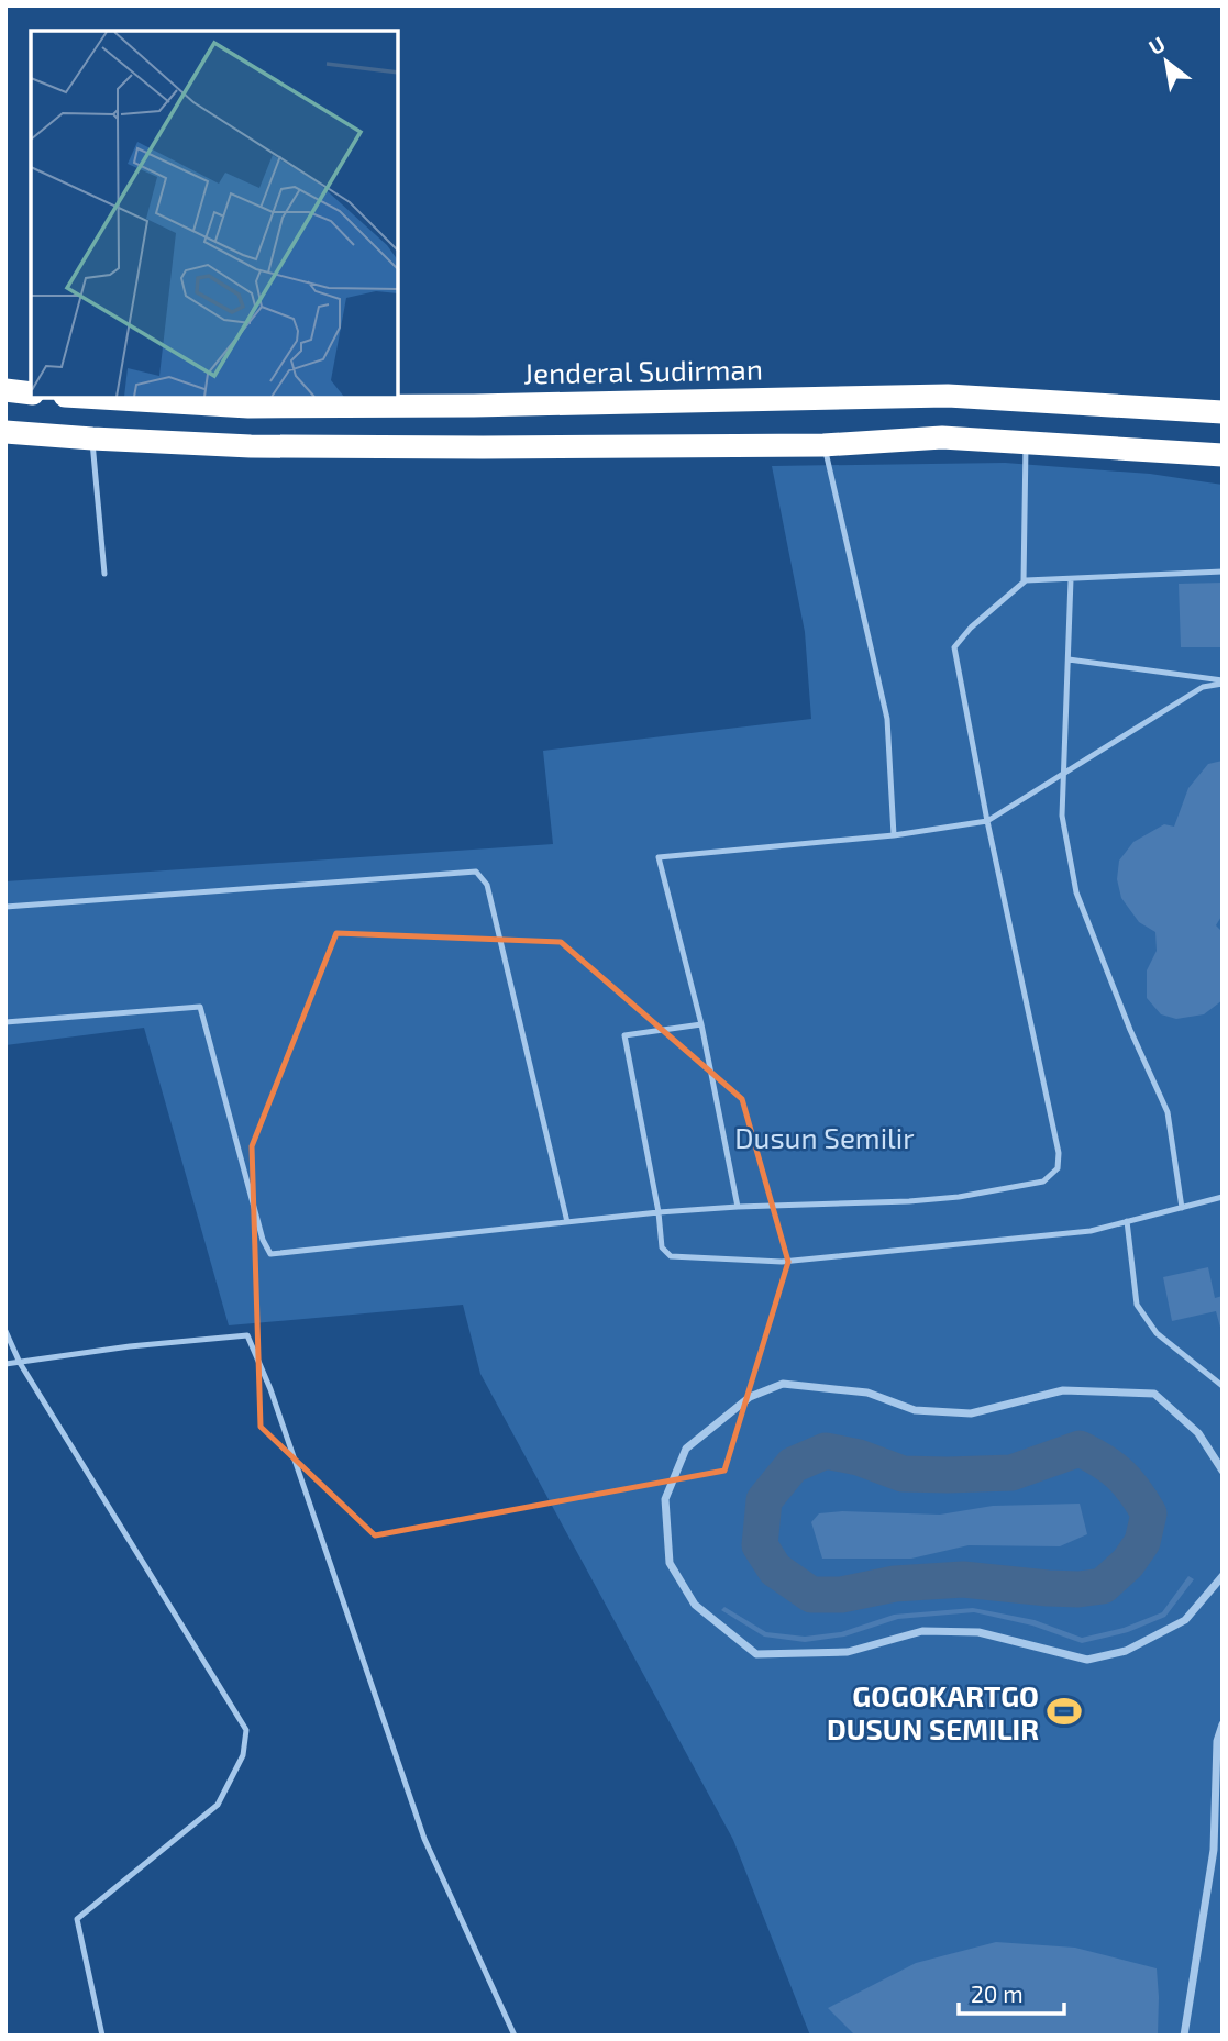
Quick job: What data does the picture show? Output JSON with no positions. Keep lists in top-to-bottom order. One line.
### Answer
{"streets":{"highway":["Jenderal Sudirman"]},"parks":["Dusun Semilir"],"places":{"sports":["GOGOKARTGO DUSUN SEMILIR"]},"scale_bar":"20 m","north":"top left"}
